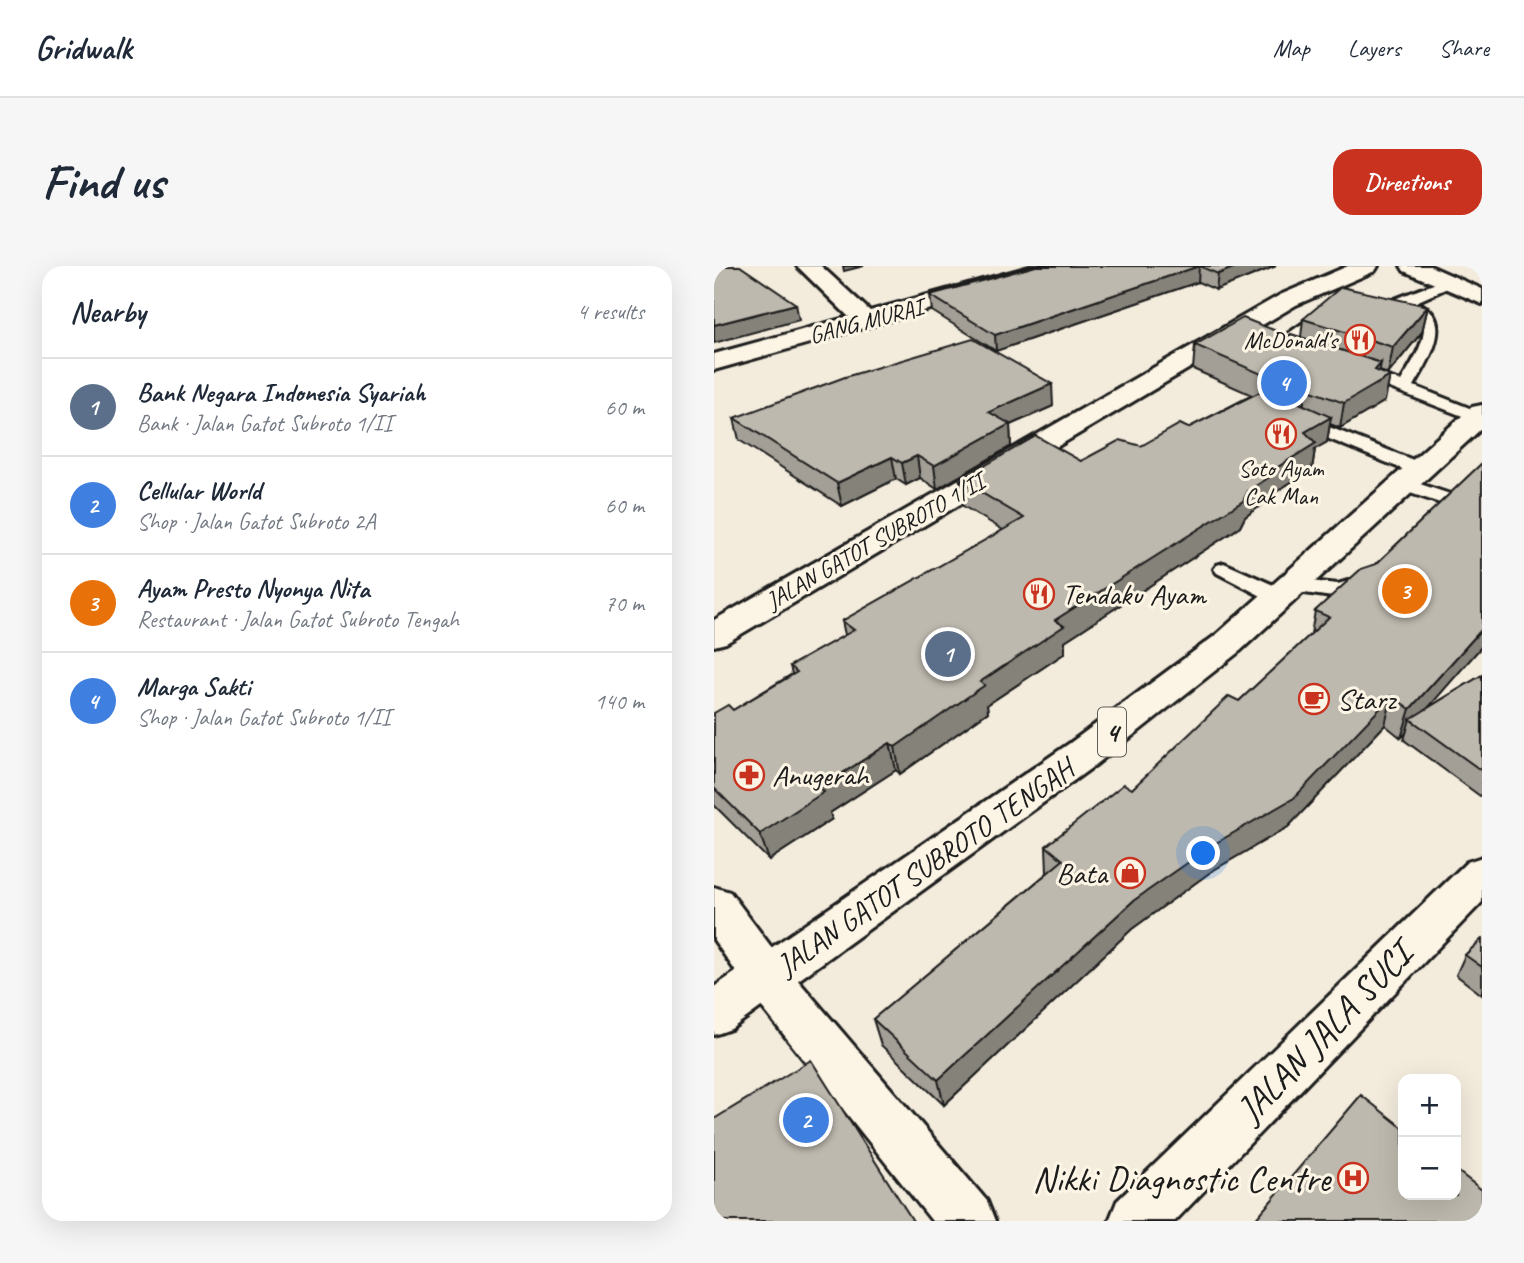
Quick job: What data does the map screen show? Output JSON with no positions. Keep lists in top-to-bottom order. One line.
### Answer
{"streets":{"main road":["GANG MURAI","JALAN GATOT SUBROTO 1/II","4","JALAN GATOT SUBROTO TENGAH","JALAN JALA SUCI"]},"places":{"restaurant":["McDonald's","Soto Ayam Cak Man","Tendaku Ayam"],"cafe":["Starz"],"pharmacy":["Anugerah"],"shop":["Bata"],"hospital":["Nikki Diagnostic Centre"]},"page":{"header":"Gridwalk","nav":["Map","Layers","Share"],"buttons":"Directions","title":"Find us","heading":["Nearby","4 results"],"pins":["4","3","1","2"],"list":[{"mark":"1","name":"Bank Negara Indonesia Syariah","note":"Bank · Jalan Gatot Subroto 1/II","value":"60 m"},{"mark":"2","name":"Cellular World","note":"Shop · Jalan Gatot Subroto 2A","value":"60 m"},{"mark":"3","name":"Ayam Presto Nyonya Nita","note":"Restaurant · Jalan Gatot Subroto Tengah","value":"70 m"},{"mark":"4","name":"Marga Sakti","note":"Shop · Jalan Gatot Subroto 1/II","value":"140 m"}],"map_buttons":["+","−"]}}
